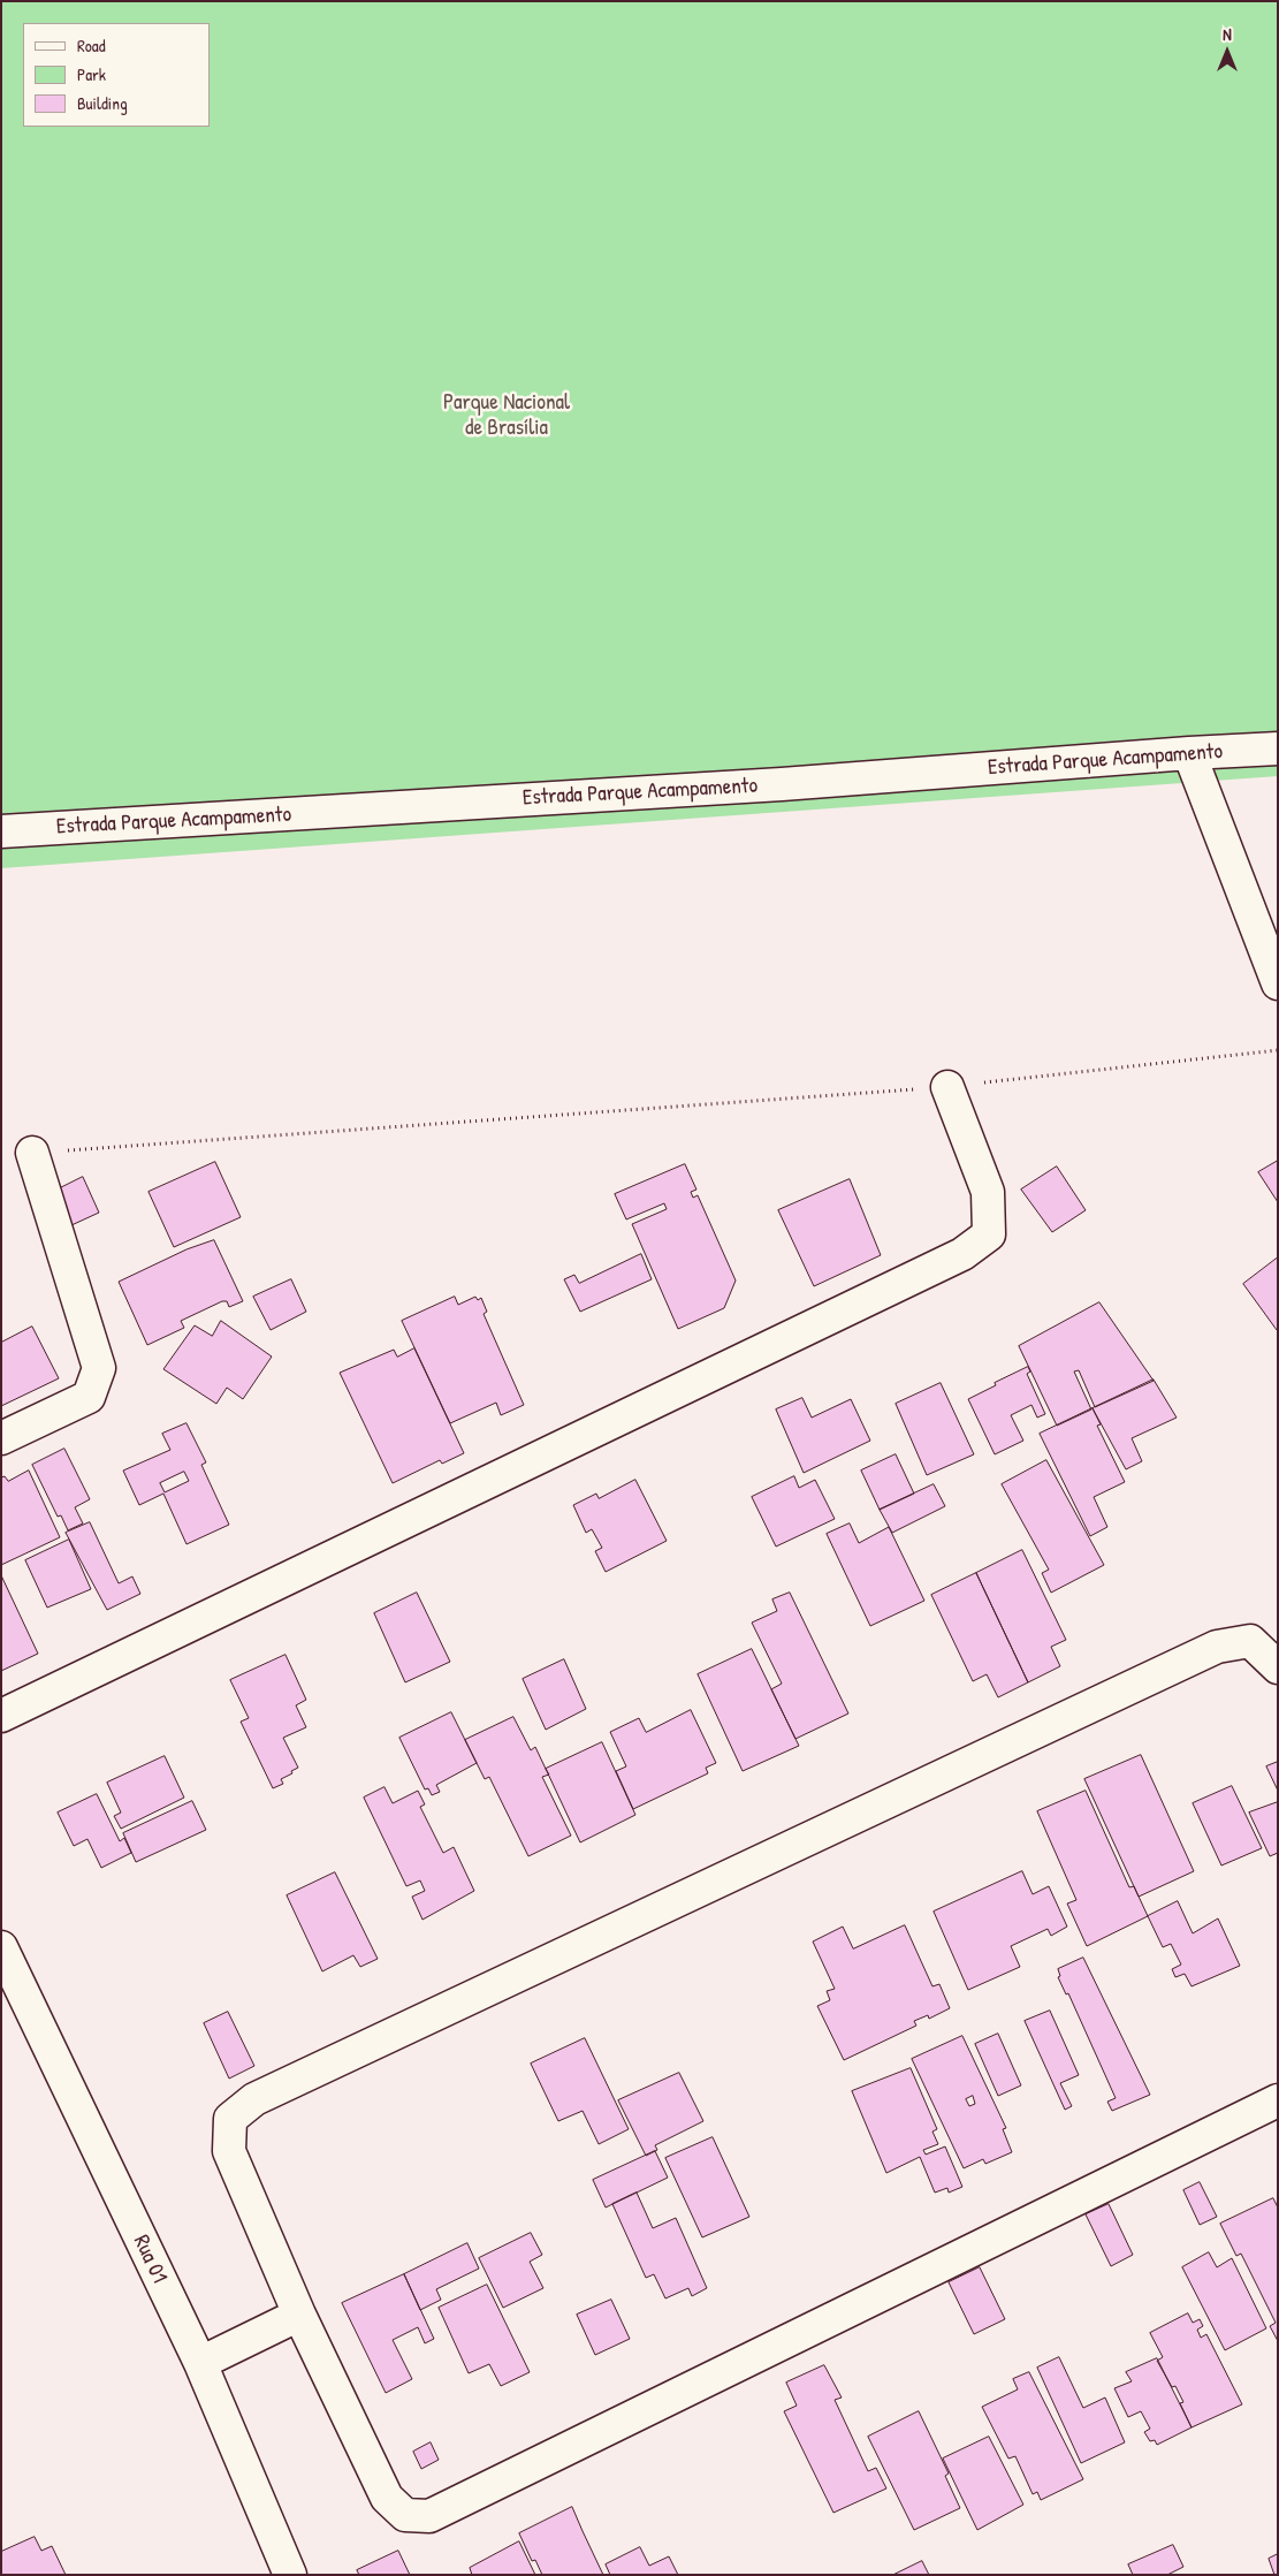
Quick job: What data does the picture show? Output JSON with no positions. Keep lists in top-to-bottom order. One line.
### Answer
{"streets":{"street":["Estrada Parque Acampamento","Rua 01"]},"parks":["Parque Nacional de Brasília"],"legend":["Road","Park","Building"],"north":"top"}
